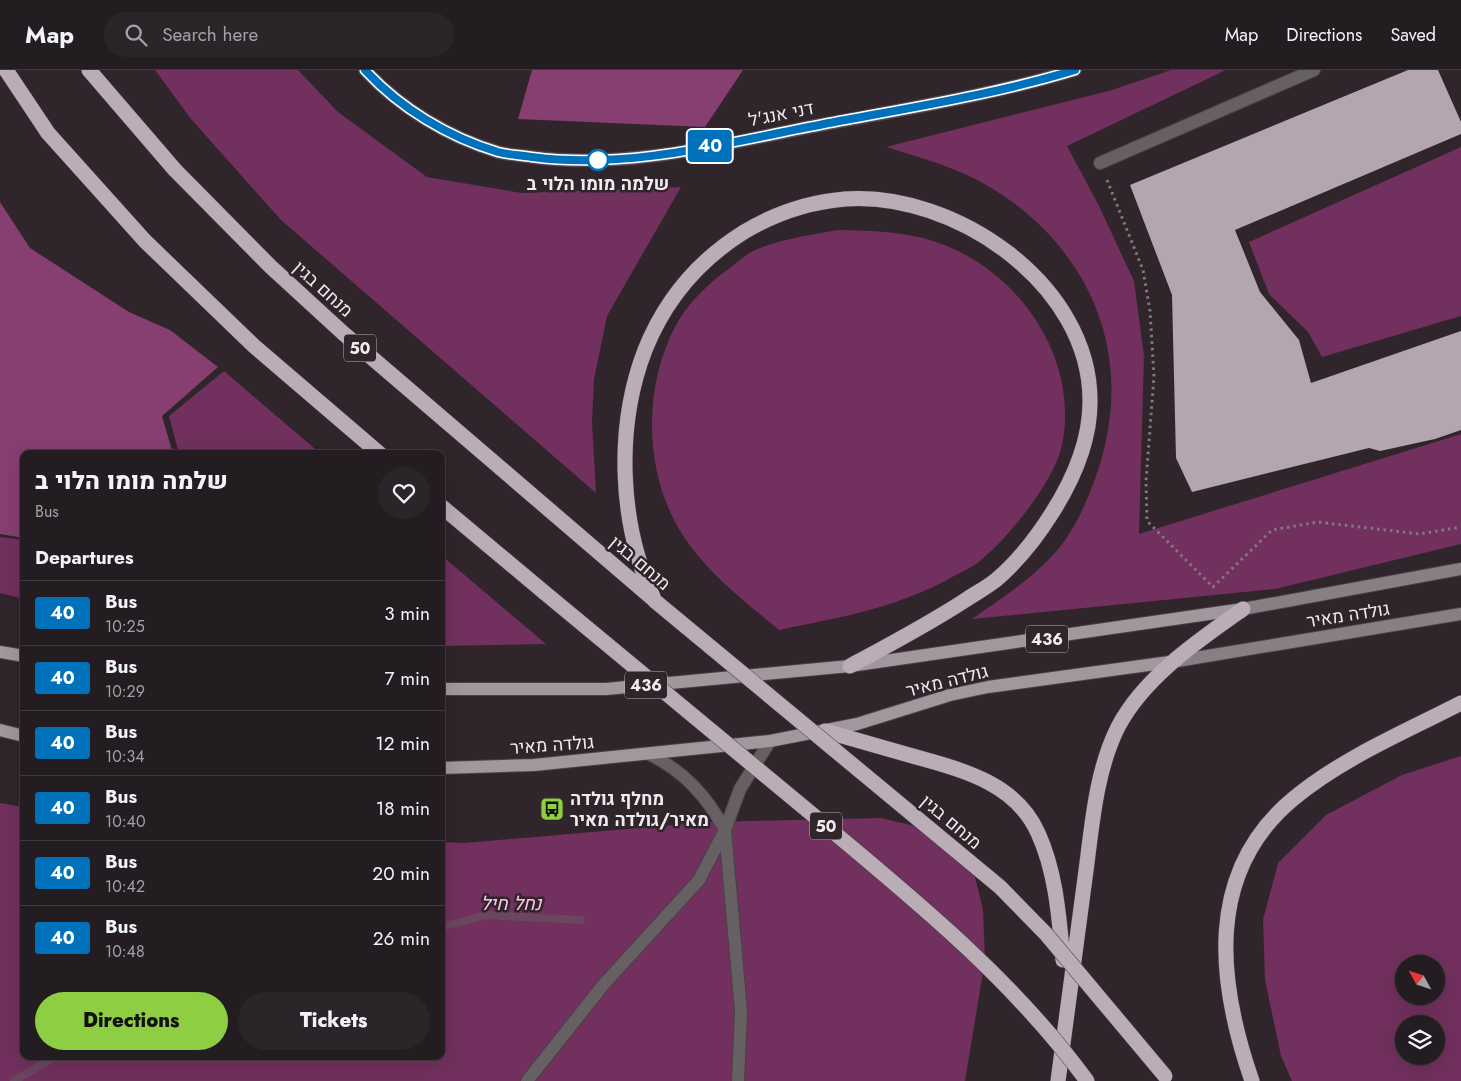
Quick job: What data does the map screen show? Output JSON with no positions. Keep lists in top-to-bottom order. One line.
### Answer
{"streets":{"highway":["מנחם בגין","50"],"main road":["גולדה מאיר","436"],"street":["דני אנג'ל"]},"water":["נחל חיל"],"places":{"other":["שלמה מומו הלוי ב"],"bus stop":["מחלף גולדה מאיר/גולדה מאיר"]},"lines":["bus line 40"],"north":"top left","page":{"header":"Map","search":"Search here","nav":["Map","Directions","Saved"],"on_map":"40","heading":[["שלמה מומו הלוי ב","Bus"],"Departures"],"list":[{"mark":"40","name":"Bus","note":"10:25","value":"3 min"},{"mark":"40","name":"Bus","note":"10:29","value":"7 min"},{"mark":"40","name":"Bus","note":"10:34","value":"12 min"},{"mark":"40","name":"Bus","note":"10:40","value":"18 min"},{"mark":"40","name":"Bus","note":"10:42","value":"20 min"},{"mark":"40","name":"Bus","note":"10:48","value":"26 min"}],"buttons":["Directions","Tickets"]}}
